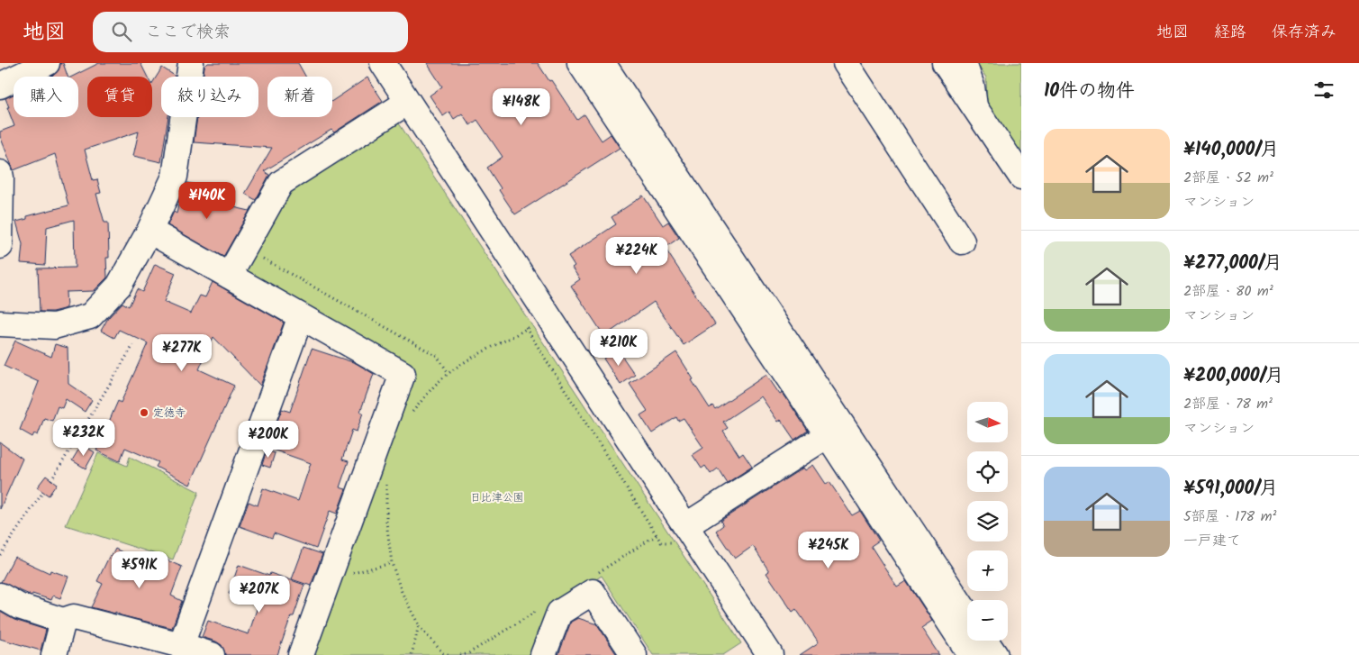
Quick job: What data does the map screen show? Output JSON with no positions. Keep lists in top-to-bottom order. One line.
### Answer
{"parks":["日比津公園"],"places":["定徳寺"],"north":"right","page":{"header":"地図","search":"ここで検索","nav":["地図","経路","保存済み"],"heading":"10件の物件","chip":["購入","賃貸","絞り込み","新着"],"price":["¥148K","¥140K","¥224K","¥210K","¥277K","¥232K","¥200K","¥245K","¥591K","¥207K"],"list":[{"name":"¥140,000/月","note":"2部屋 · 52 m² · マンション"},{"name":"¥277,000/月","note":"2部屋 · 80 m² · マンション"},{"name":"¥200,000/月","note":"2部屋 · 78 m² · マンション"},{"name":"¥591,000/月","note":"5部屋 · 178 m² · 一戸建て"}],"map_buttons":["+","−"]}}
